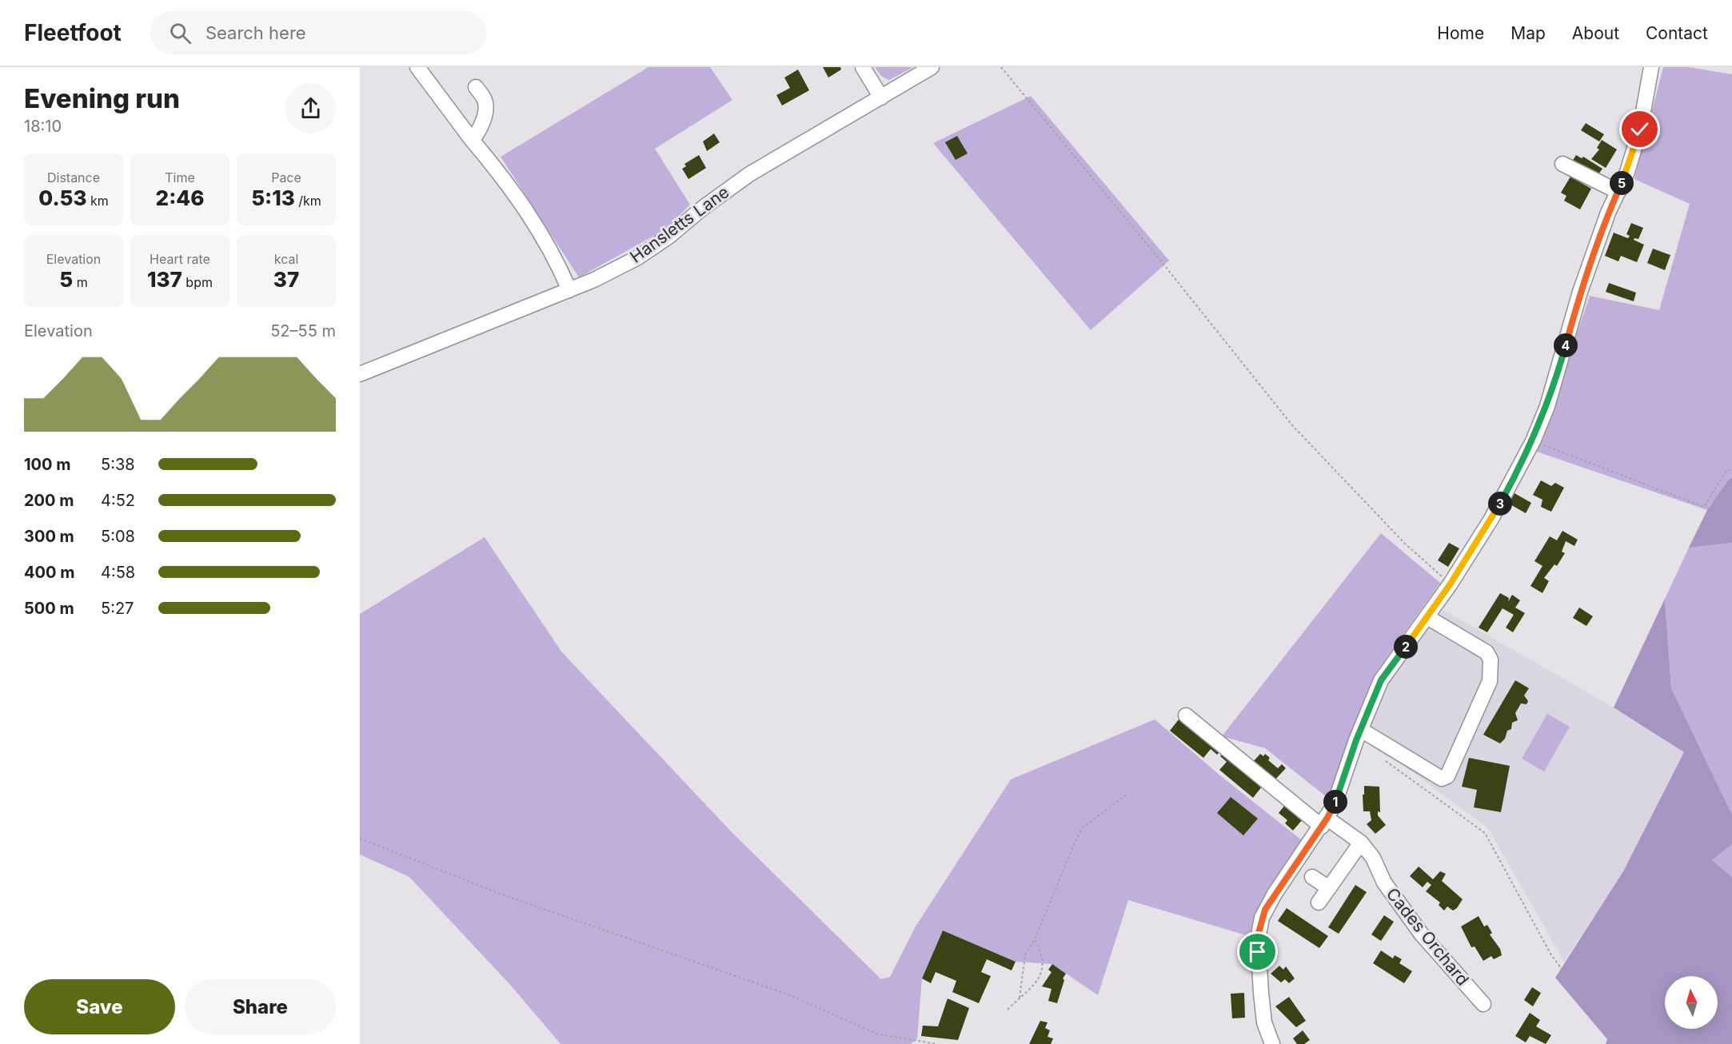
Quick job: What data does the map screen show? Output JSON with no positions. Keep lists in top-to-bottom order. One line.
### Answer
{"streets":{"street":["Hansletts Lane","Cades Orchard"]},"north":"top","page":{"header":"Fleetfoot","search":"Search here","nav":["Home","Map","About","Contact"],"heading":["Evening run","18:10"],"stats":[["Distance","0.53 km"],["Time","2:46"],["Pace","5:13 /km"],["Elevation","5 m"],["Heart rate","137 bpm"],["kcal","37"]],"pins":["5","4","3","2","1"],"chart":["Elevation","52–55 m"],"list":[{"name":"100 m","note":"5:38"},{"name":"200 m","note":"4:52"},{"name":"300 m","note":"5:08"},{"name":"400 m","note":"4:58"},{"name":"500 m","note":"5:27"}],"buttons":["Save","Share"]}}
